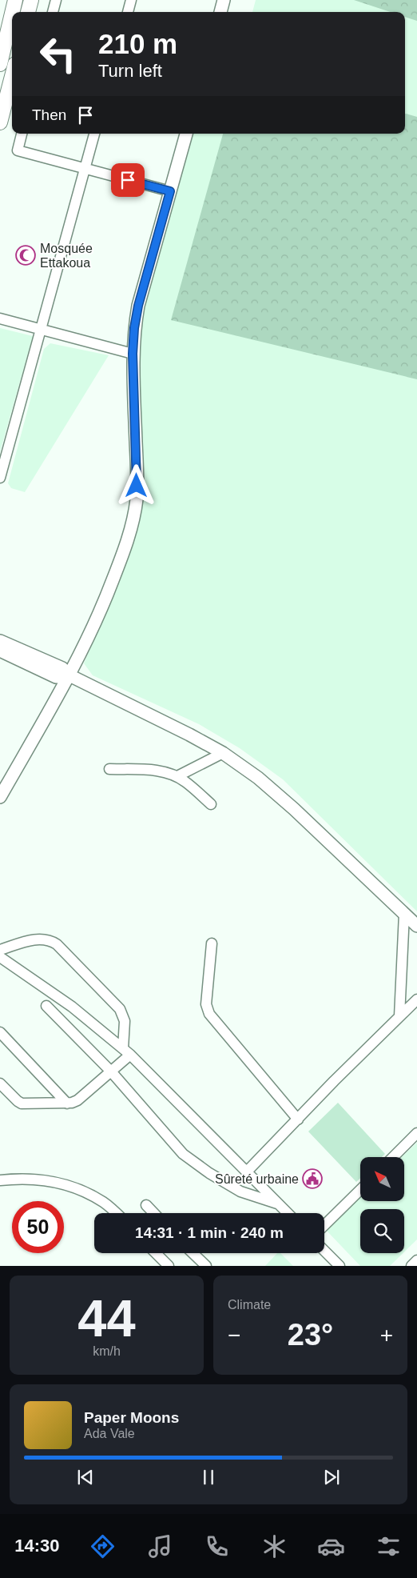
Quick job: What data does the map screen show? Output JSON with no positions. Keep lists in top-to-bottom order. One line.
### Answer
{"places":{"mosque":["Mosquée Ettakoua"],"public building":["Sûreté urbaine"]},"north":"top left","page":{"turn":["210 m","Turn left"],"then":"Then","limit":"50","trip":"14:31 · 1 min · 240 m","tile":[["44","km/h"],"Climate"],"heat":["−","23°","+"],"song":["Paper Moons","Ada Vale"],"tabs":"14:30"}}
